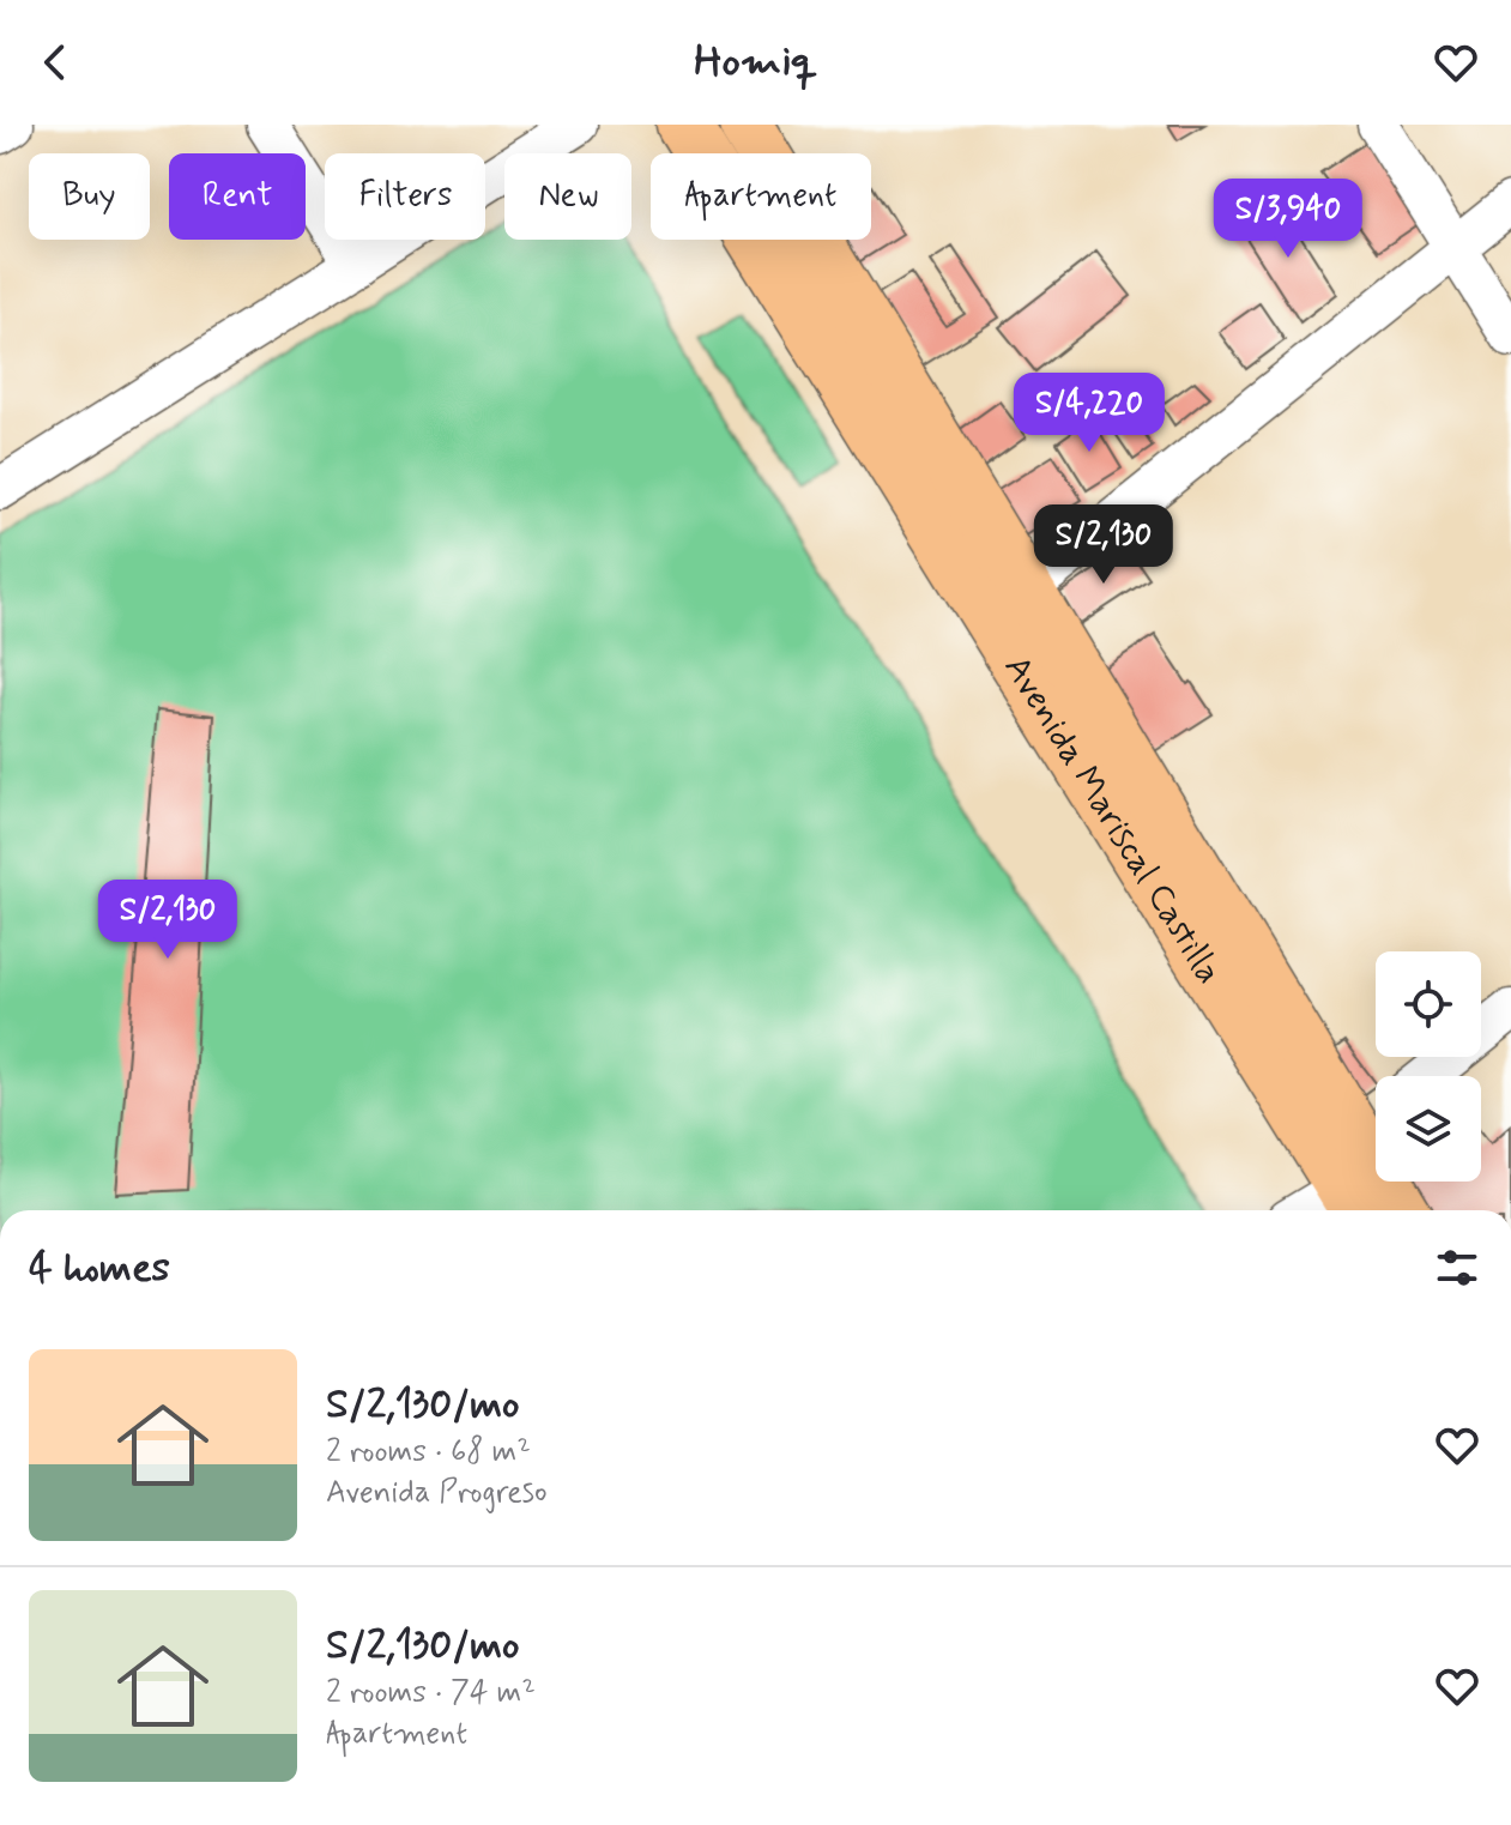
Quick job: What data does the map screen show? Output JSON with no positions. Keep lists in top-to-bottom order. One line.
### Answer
{"streets":{"highway":["Avenida Mariscal Castilla"]},"page":{"header":"Homiq","chip":["Buy","Rent","Filters","New","Apartment"],"price":["S/3,940","S/4,220","S/2,130","S/2,130"],"heading":"4 homes","list":[{"name":"S/2,130/mo","note":"2 rooms · 68 m² · Avenida Progreso"},{"name":"S/2,130/mo","note":"2 rooms · 74 m² · Apartment"}]}}
